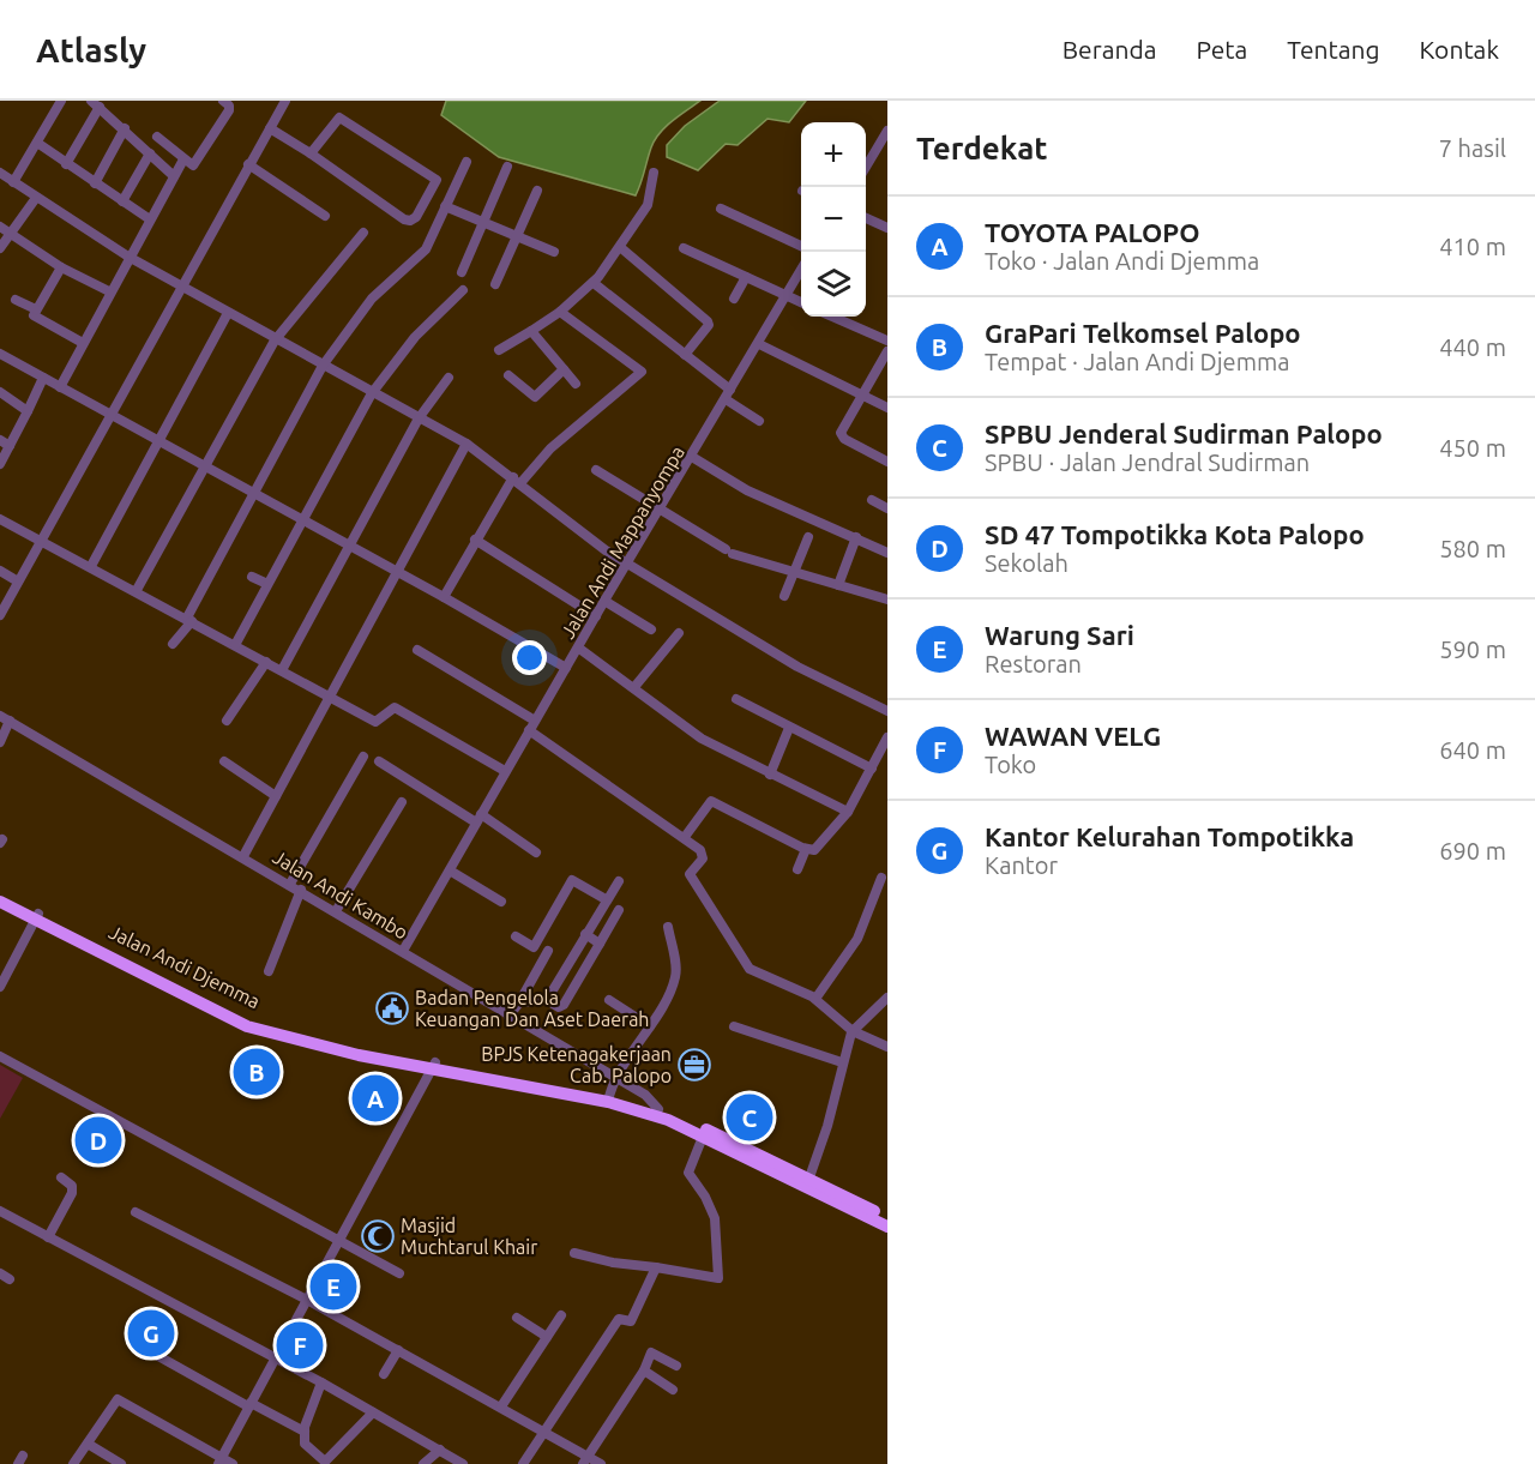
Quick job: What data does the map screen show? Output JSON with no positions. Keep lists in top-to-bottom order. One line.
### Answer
{"streets":{"highway":["Jalan Andi Djemma"],"street":["Jalan Andi Mappanyompa","Jalan Andi Kambo"]},"crossings":[["Jalan Andi Mappanyompa","Jalan Andi Kambo"],["Jalan Andi Kambo","Jalan Andi Djemma"]],"places":{"public building":["Badan Pengelola Keuangan Dan Aset Daerah"],"office":["BPJS Ketenagakerjaan Cab. Palopo"],"mosque":["Masjid Muchtarul Khair"]},"page":{"header":"Atlasly","nav":["Beranda","Peta","Tentang","Kontak"],"heading":["Terdekat","7 hasil"],"map_buttons":["+","−"],"list":[{"mark":"A","name":"TOYOTA PALOPO","note":"Toko · Jalan Andi Djemma","value":"410 m"},{"mark":"B","name":"GraPari Telkomsel Palopo","note":"Tempat · Jalan Andi Djemma","value":"440 m"},{"mark":"C","name":"SPBU Jenderal Sudirman Palopo","note":"SPBU · Jalan Jendral Sudirman","value":"450 m"},{"mark":"D","name":"SD 47 Tompotikka Kota Palopo","note":"Sekolah","value":"580 m"},{"mark":"E","name":"Warung Sari","note":"Restoran","value":"590 m"},{"mark":"F","name":"WAWAN VELG","note":"Toko","value":"640 m"},{"mark":"G","name":"Kantor Kelurahan Tompotikka","note":"Kantor","value":"690 m"}],"pins":["B","A","C","D","E","G","F"]}}
